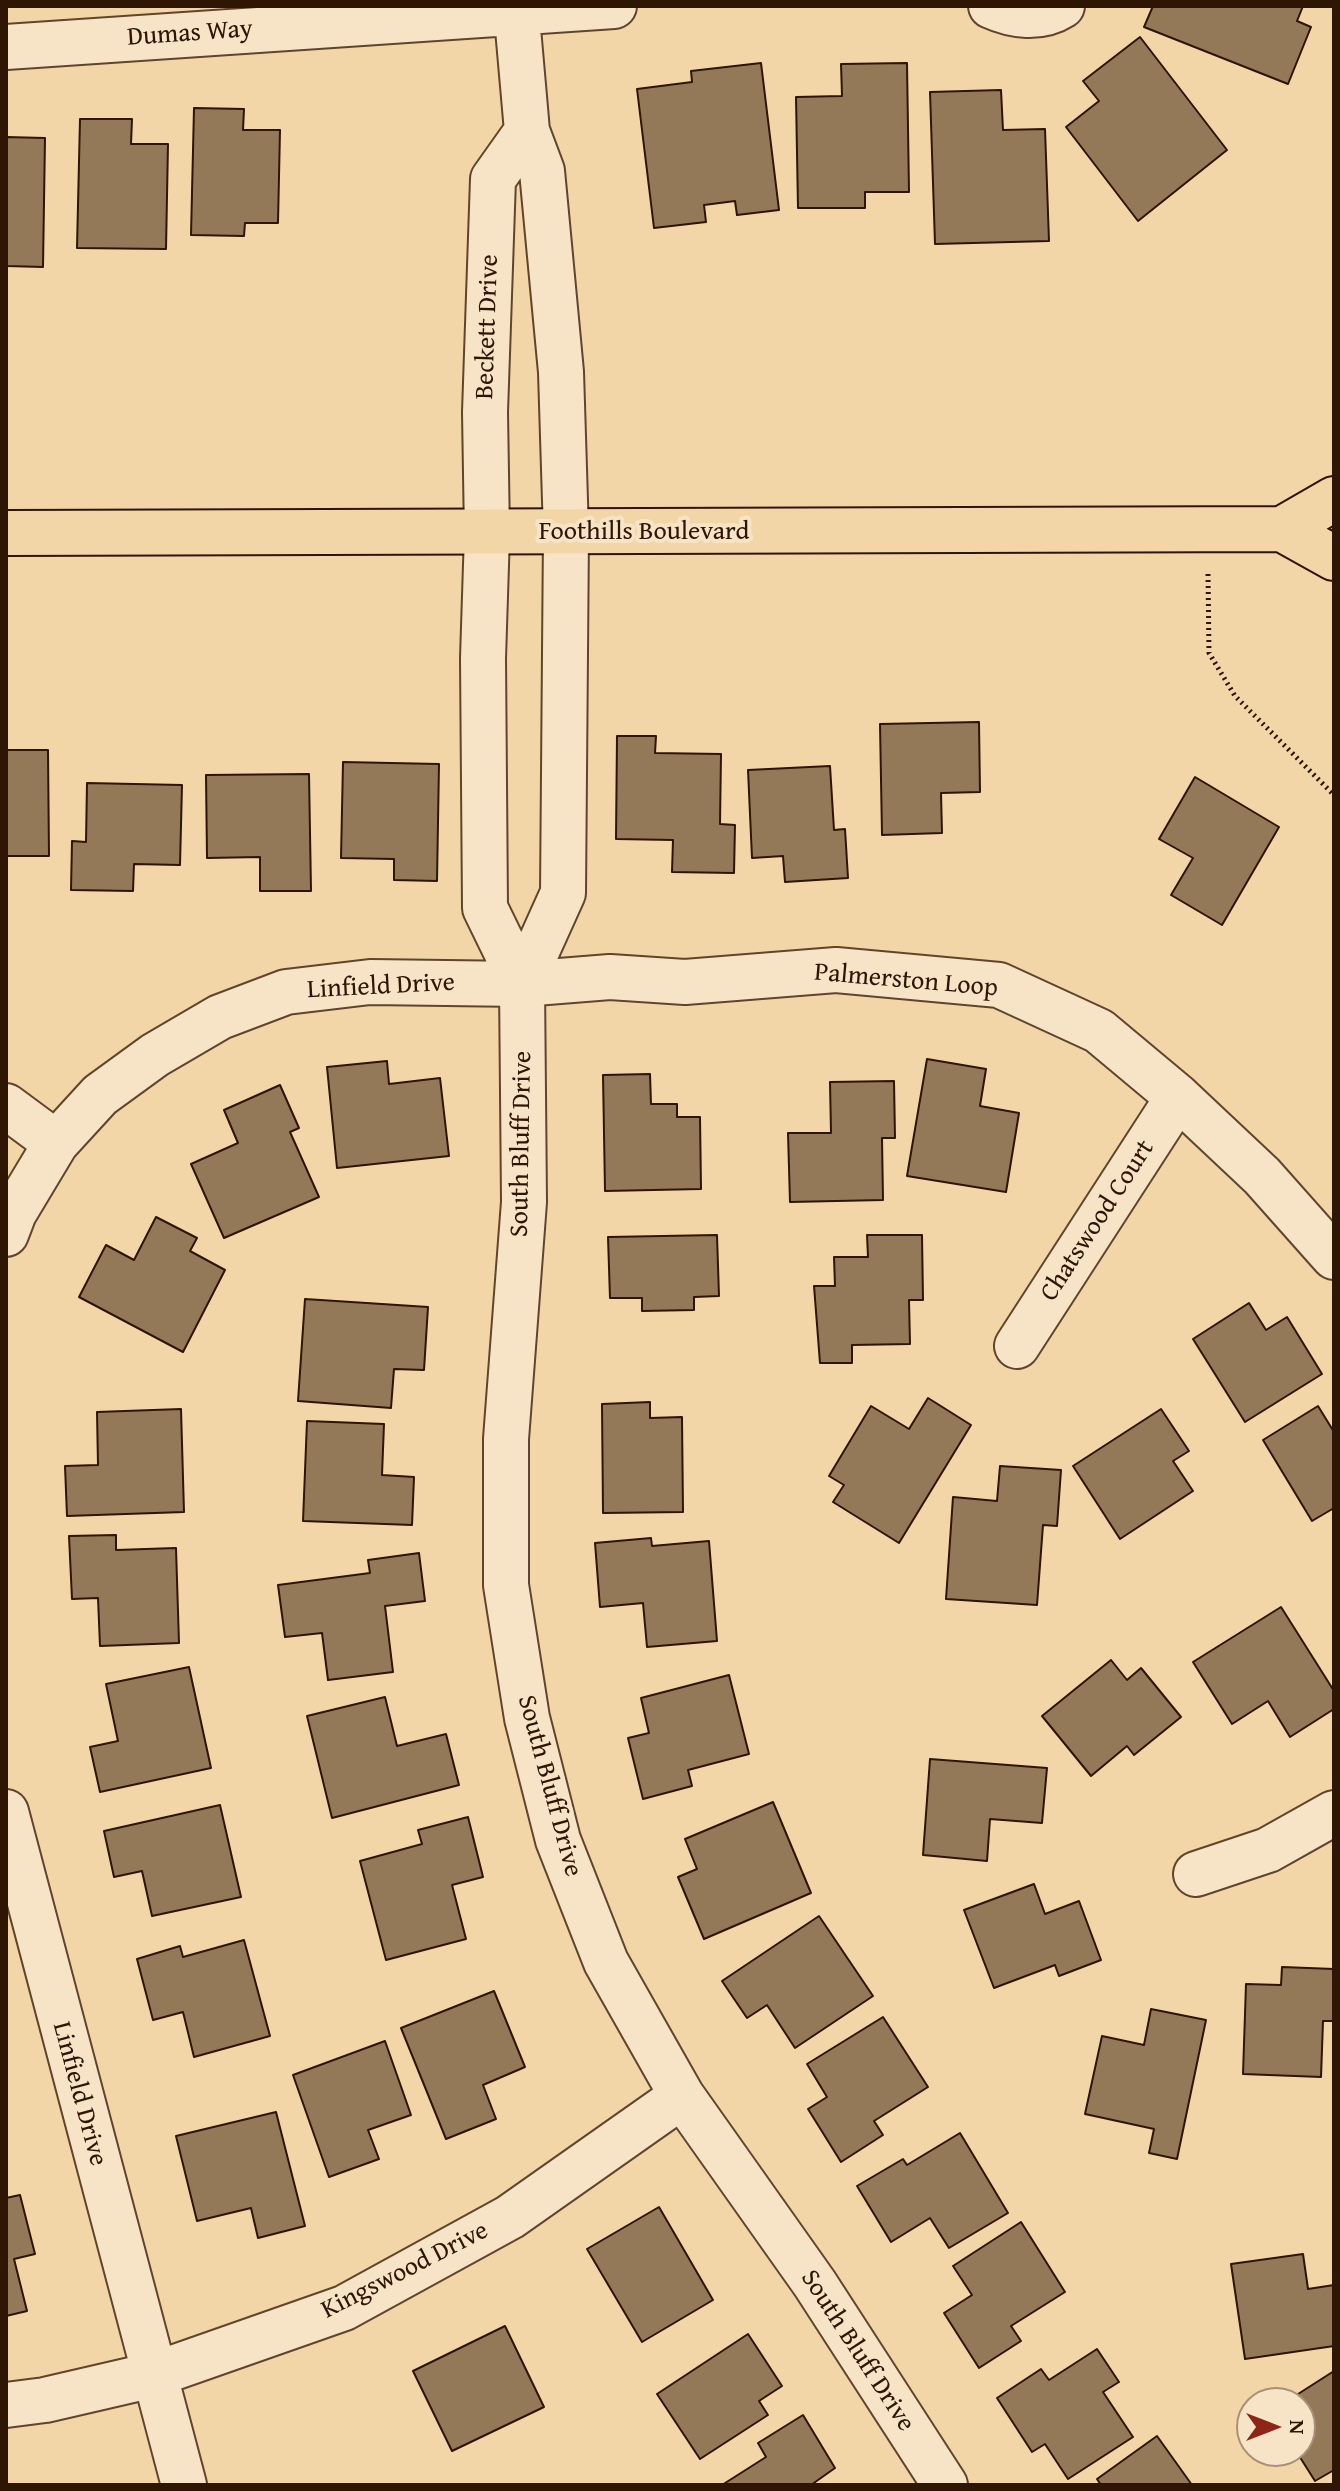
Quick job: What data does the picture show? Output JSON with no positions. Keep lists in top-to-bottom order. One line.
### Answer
{"streets":{"main road":["Foothills Boulevard"],"street":["Dumas Way","Beckett Drive","Palmerston Loop","Linfield Drive","South Bluff Drive","Chatswood Court","Kingswood Drive"]},"crossings":[["Beckett Drive","Foothills Boulevard"],["Beckett Drive","South Bluff Drive"],["Foothills Boulevard","South Bluff Drive"],["Palmerston Loop","Linfield Drive"],["Palmerston Loop","South Bluff Drive"],["Palmerston Loop","Chatswood Court"],["Linfield Drive","South Bluff Drive"],["Linfield Drive","Kingswood Drive"],["South Bluff Drive","Kingswood Drive"]],"north":"right"}
